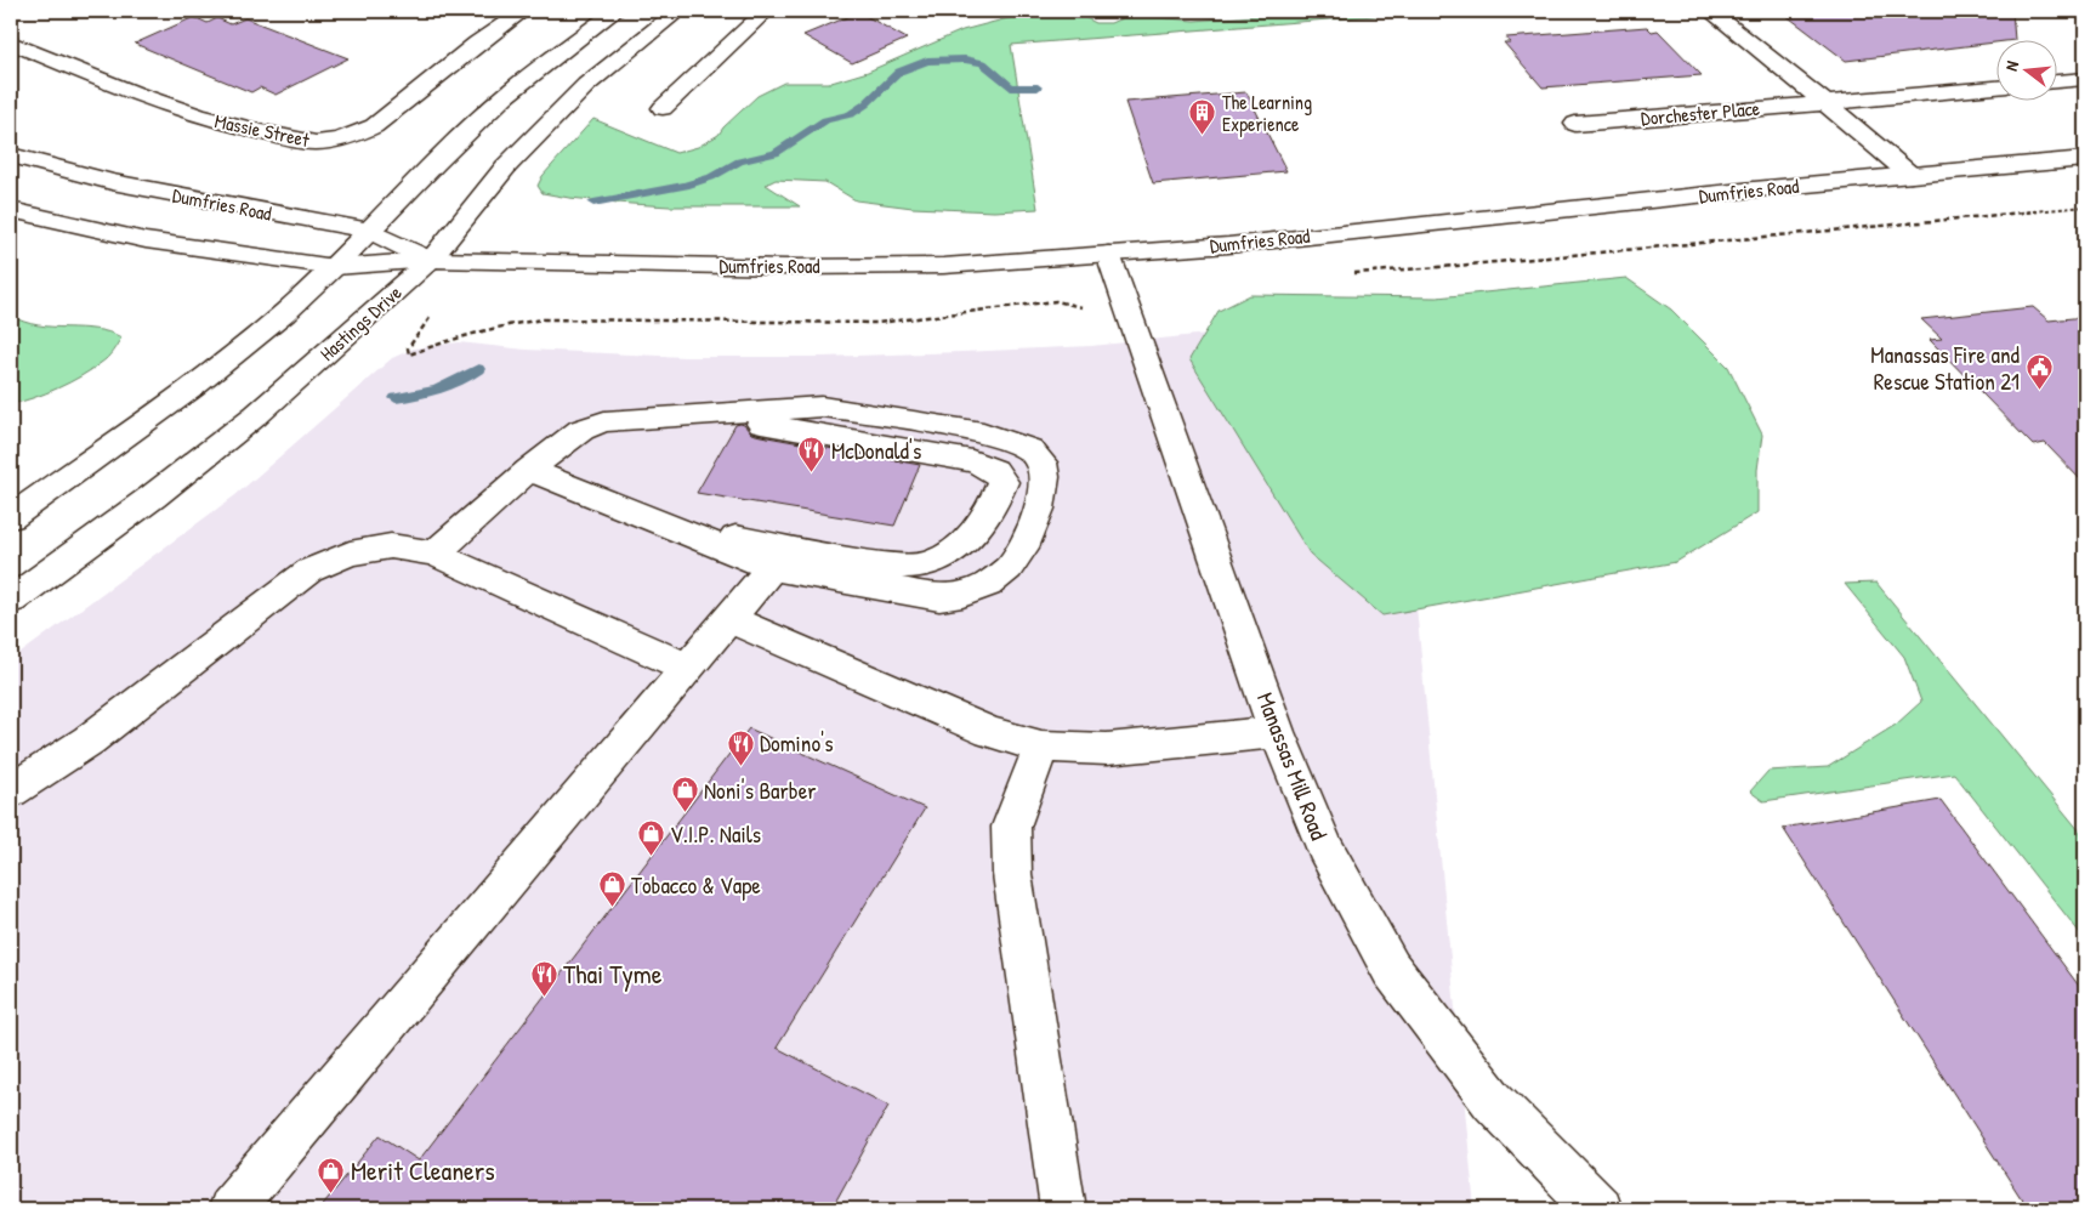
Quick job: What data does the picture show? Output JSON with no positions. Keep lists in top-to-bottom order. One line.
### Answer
{"streets":{"street":["Dorchester Place","Massie Street","Dumfries Road","Hastings Drive","Manassas Mill Road"]},"crossings":[["Dumfries Road","Hastings Drive"],["Dumfries Road","Manassas Mill Road"]],"places":{"building":["The Learning Experience"],"public building":["Manassas Fire and Rescue Station 21"],"restaurant":["McDonald's","Domino's","Thai Tyme"],"shop":["Noni's Barber","V.I.P. Nails","Tobacco & Vape","Merit Cleaners"]},"north":"left"}
